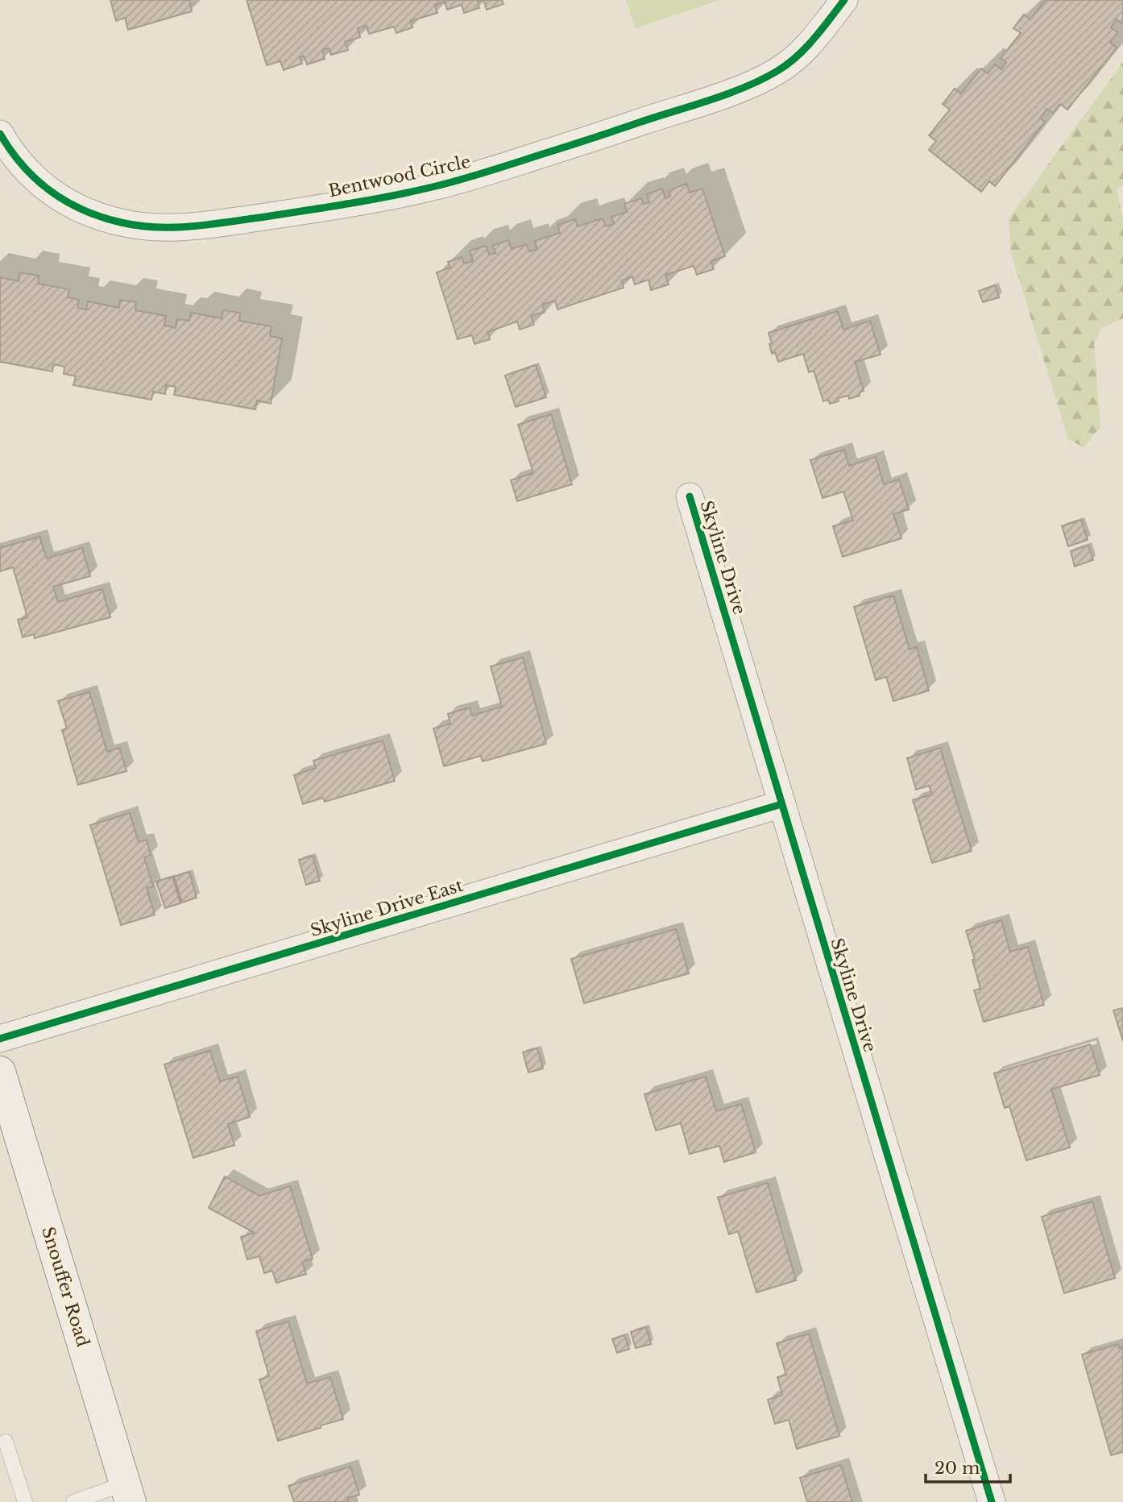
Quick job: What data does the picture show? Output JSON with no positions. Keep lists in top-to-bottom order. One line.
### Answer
{"streets":{"main road":["Snouffer Road"],"street":["Bentwood Circle","Skyline Drive","Skyline Drive East"]},"crossings":[["Skyline Drive","Skyline Drive East"]],"scale_bar":"20 m"}
